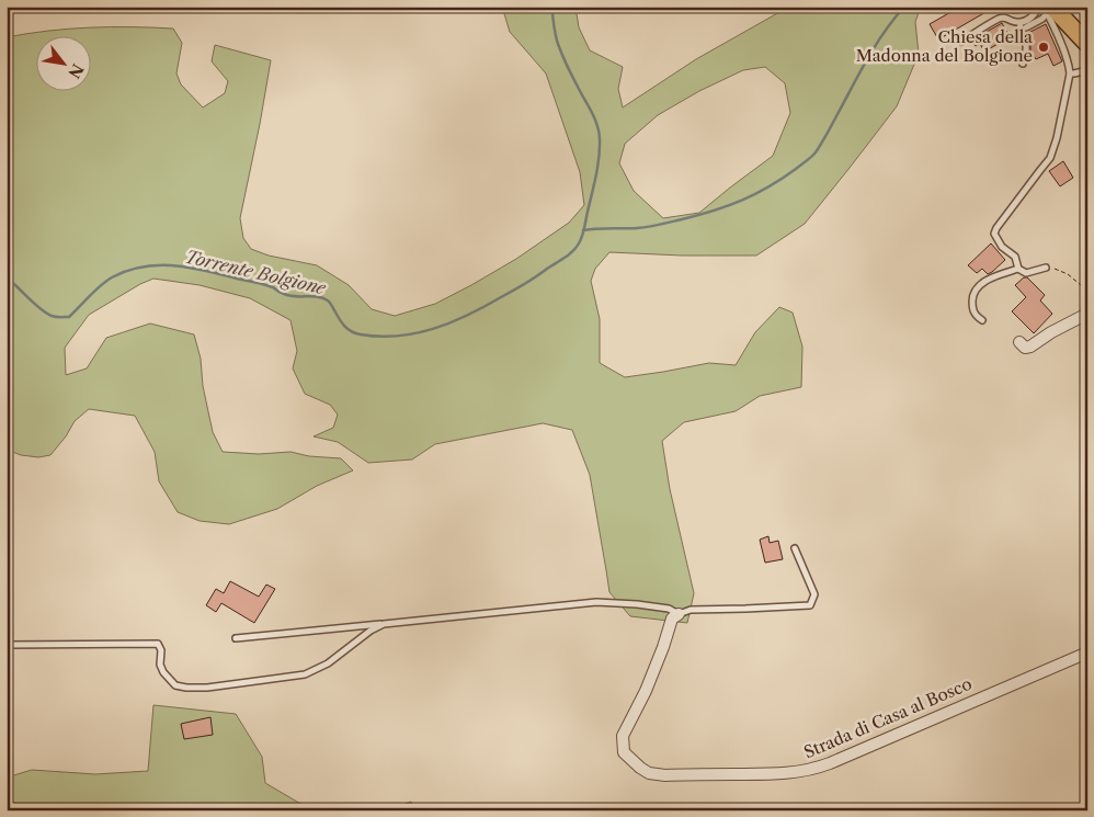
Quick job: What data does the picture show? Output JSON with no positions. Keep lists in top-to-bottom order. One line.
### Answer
{"streets":{"street":["Strada di Casa al Bosco"]},"water":["Torrente Bolgione"],"places":["Chiesa della Madonna del Bolgione"],"north":"bottom right"}
